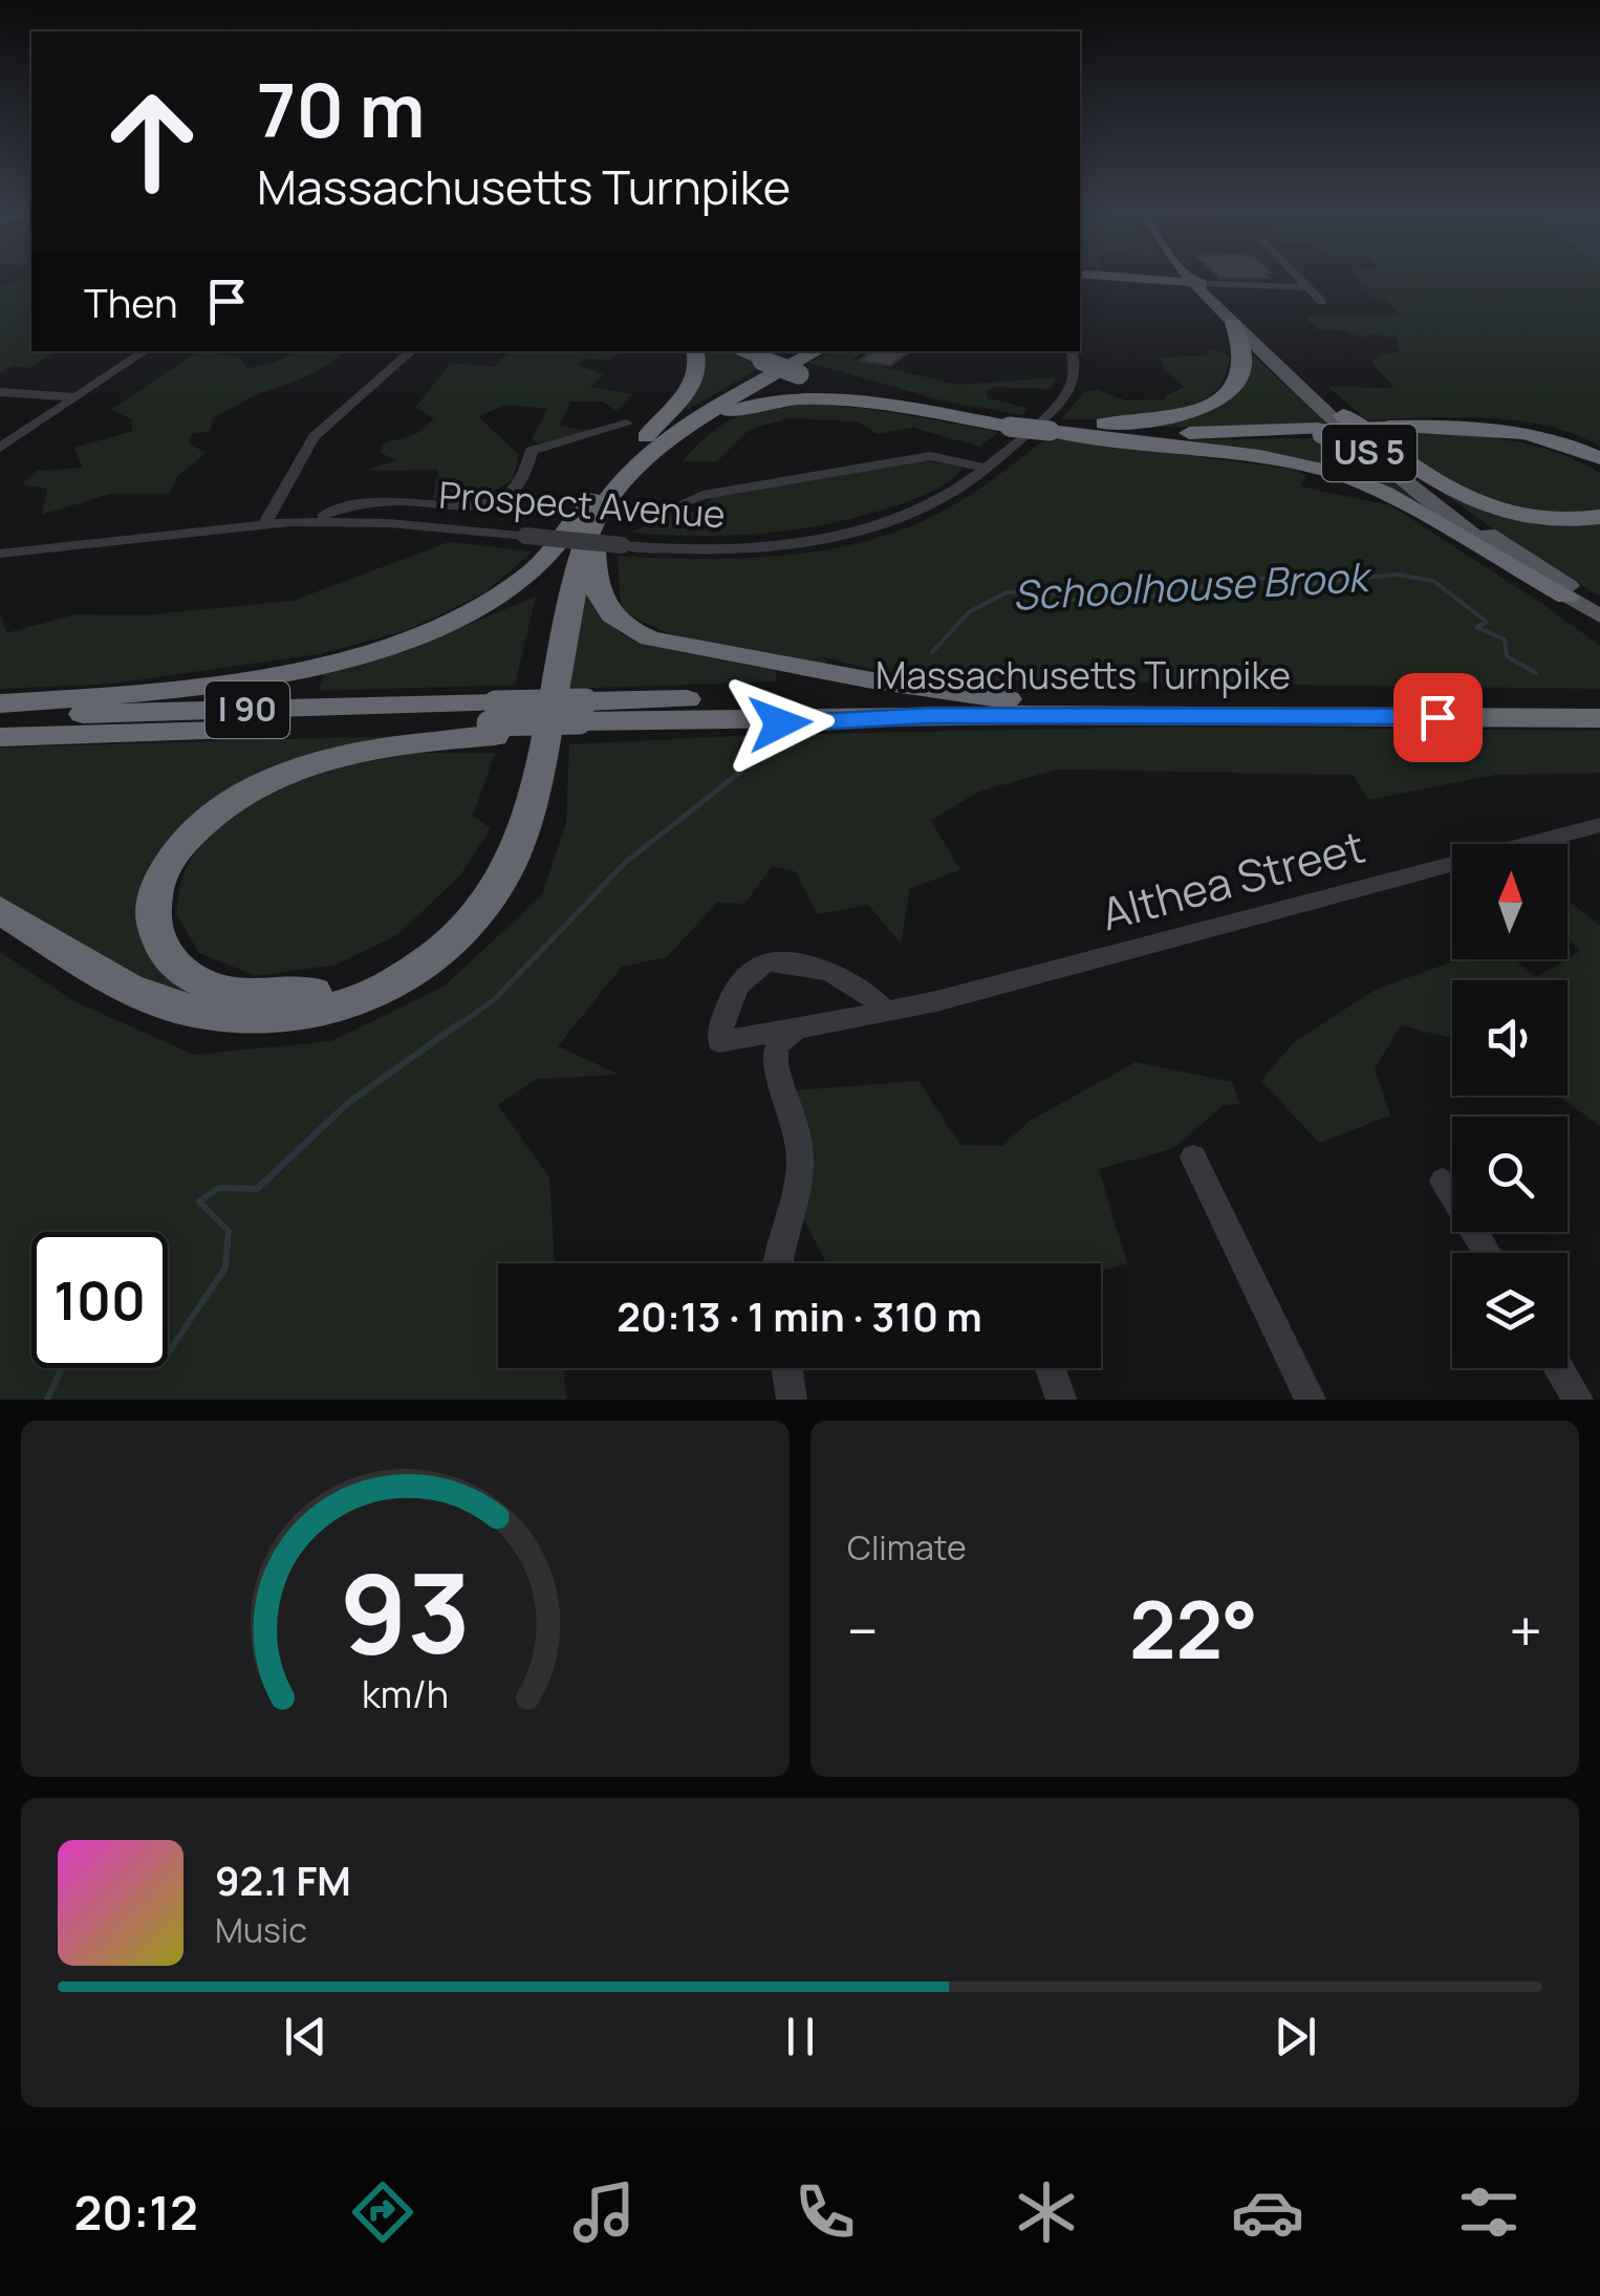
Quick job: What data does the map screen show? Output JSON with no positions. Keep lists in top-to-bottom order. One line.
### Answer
{"streets":{"highway":["Massachusetts Turnpike","I 90"],"main road":["US 5"],"street":["Prospect Avenue","Althea Street"]},"water":["Schoolhouse Brook"],"north":"top","page":{"turn":["70 m","Massachusetts Turnpike"],"then":"Then","limit":"100","trip":"20:13 · 1 min · 310 m","tile":"Climate","heat":["−","22°","+"],"song":["92.1 FM","Music"],"tabs":"20:12","gauge":["93","km/h"]}}
